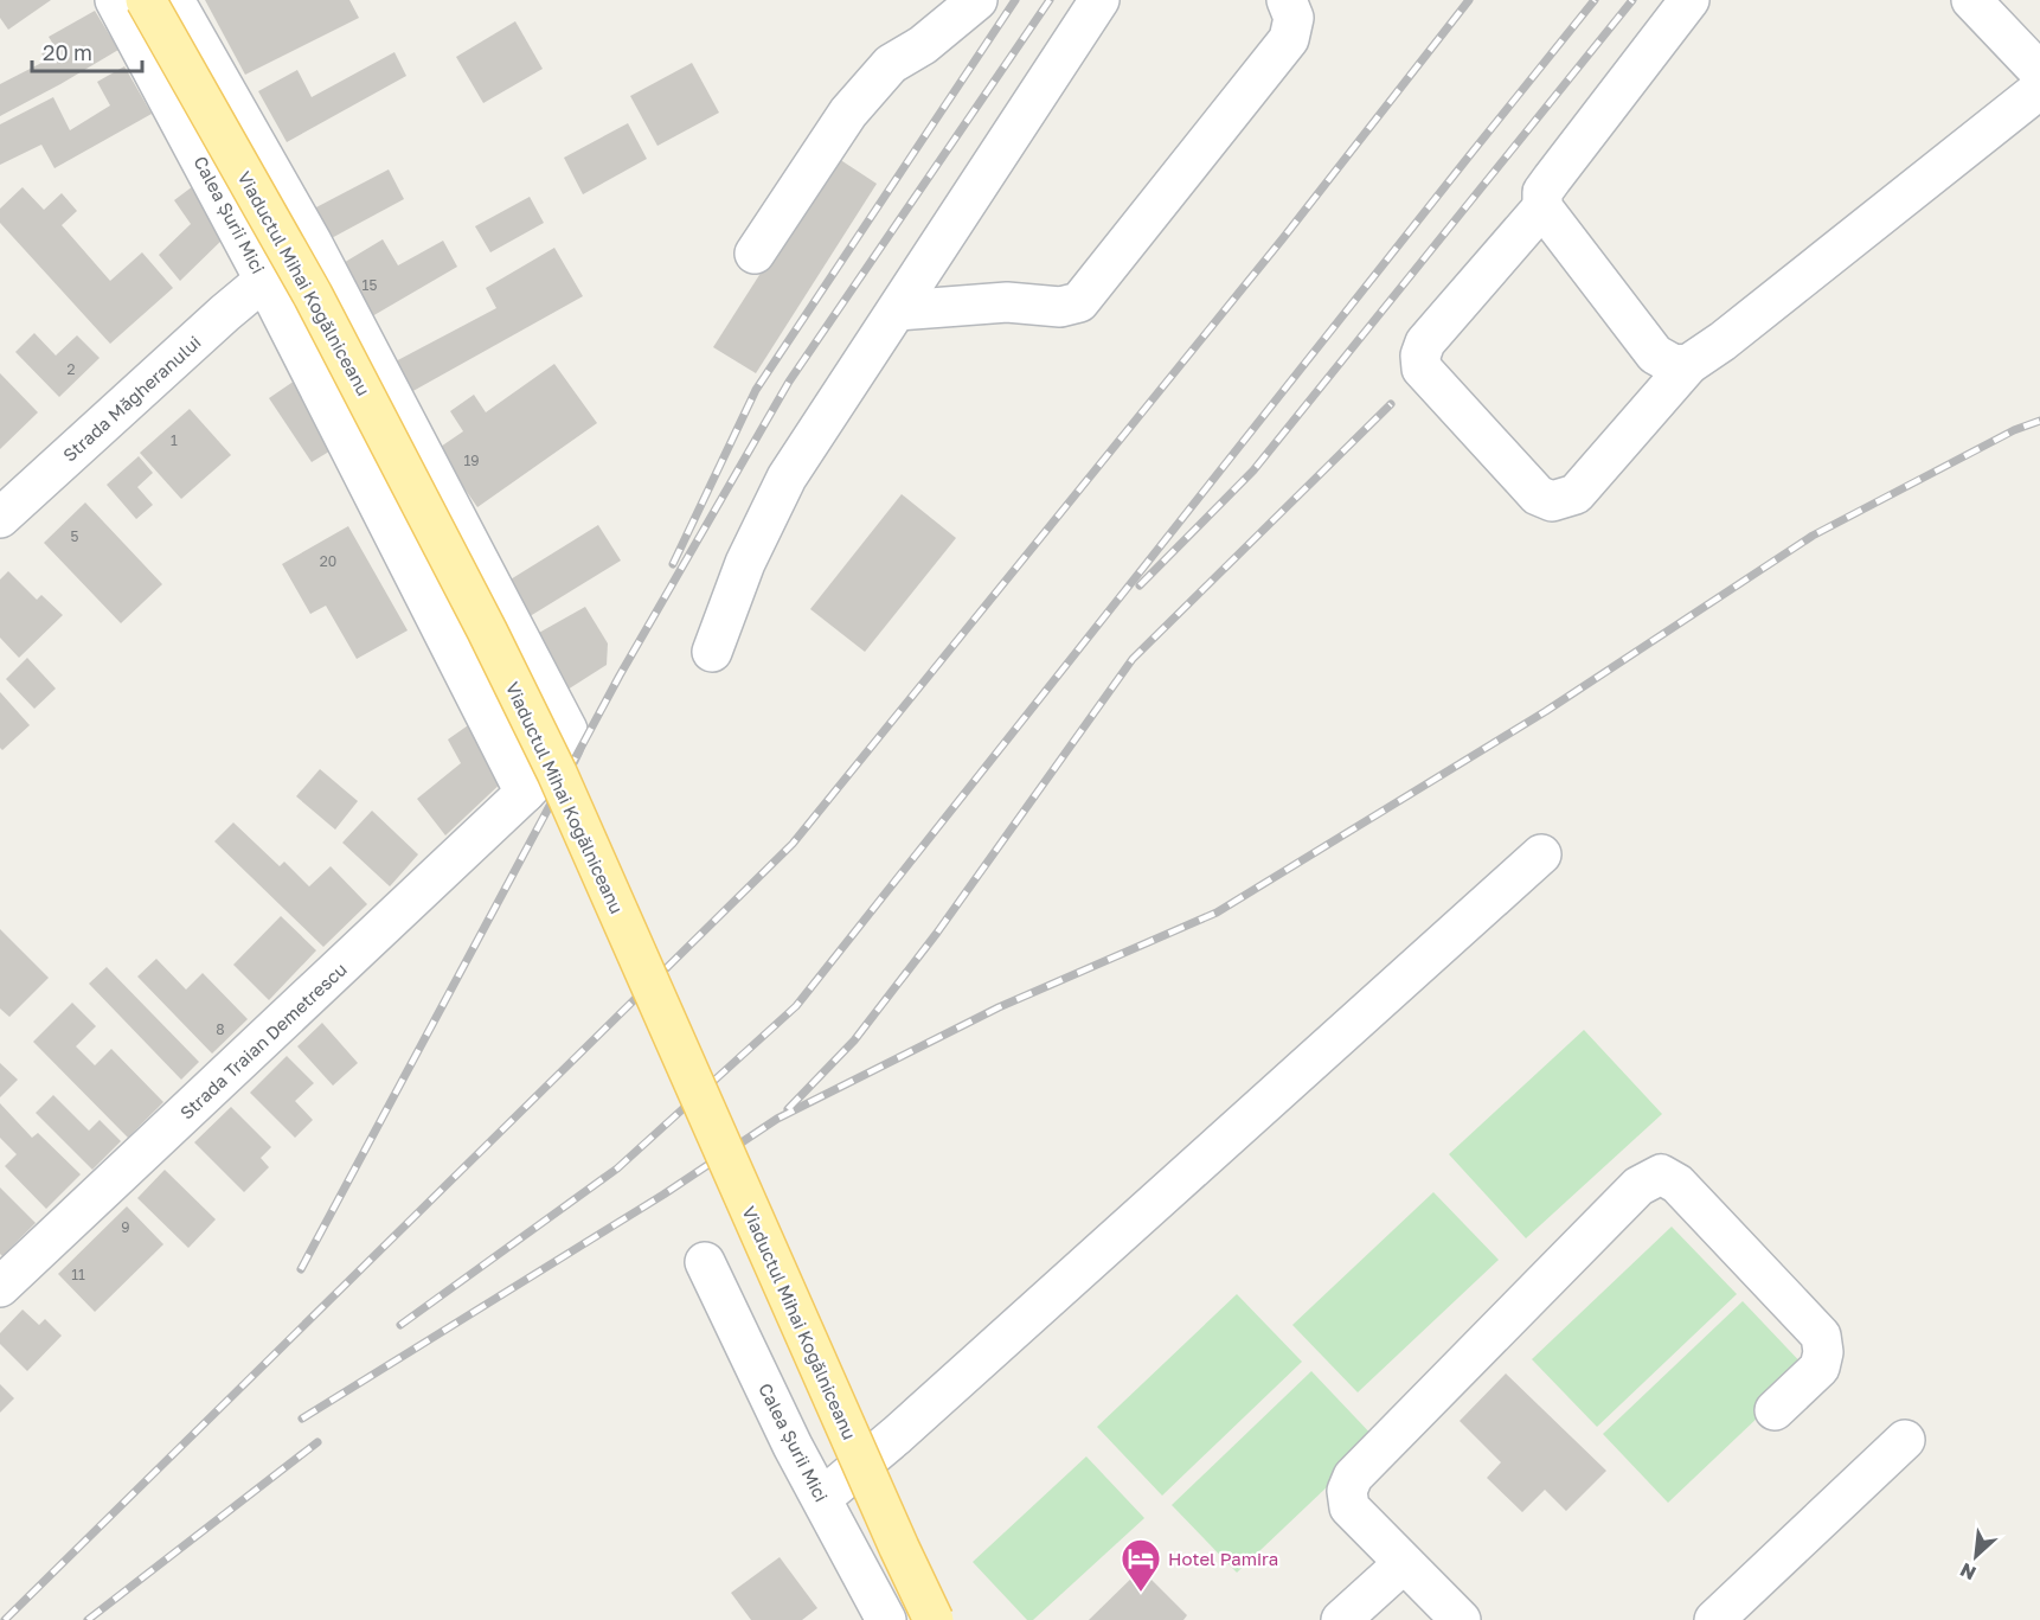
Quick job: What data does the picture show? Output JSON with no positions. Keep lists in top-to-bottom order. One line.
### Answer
{"streets":{"main road":["Viaductul Mihai Kogălniceanu"],"street":["Calea Șurii Mici","Strada Măgheranului","Strada Traian Demetrescu"]},"crossings":[["Calea Șurii Mici","Strada Măgheranului"],["Calea Șurii Mici","Strada Traian Demetrescu"]],"places":{"hotel":["Hotel Pamira"]},"house_numbers":["15","2","1","19","5","20","8","9","11"],"scale_bar":"20 m","north":"bottom left"}
